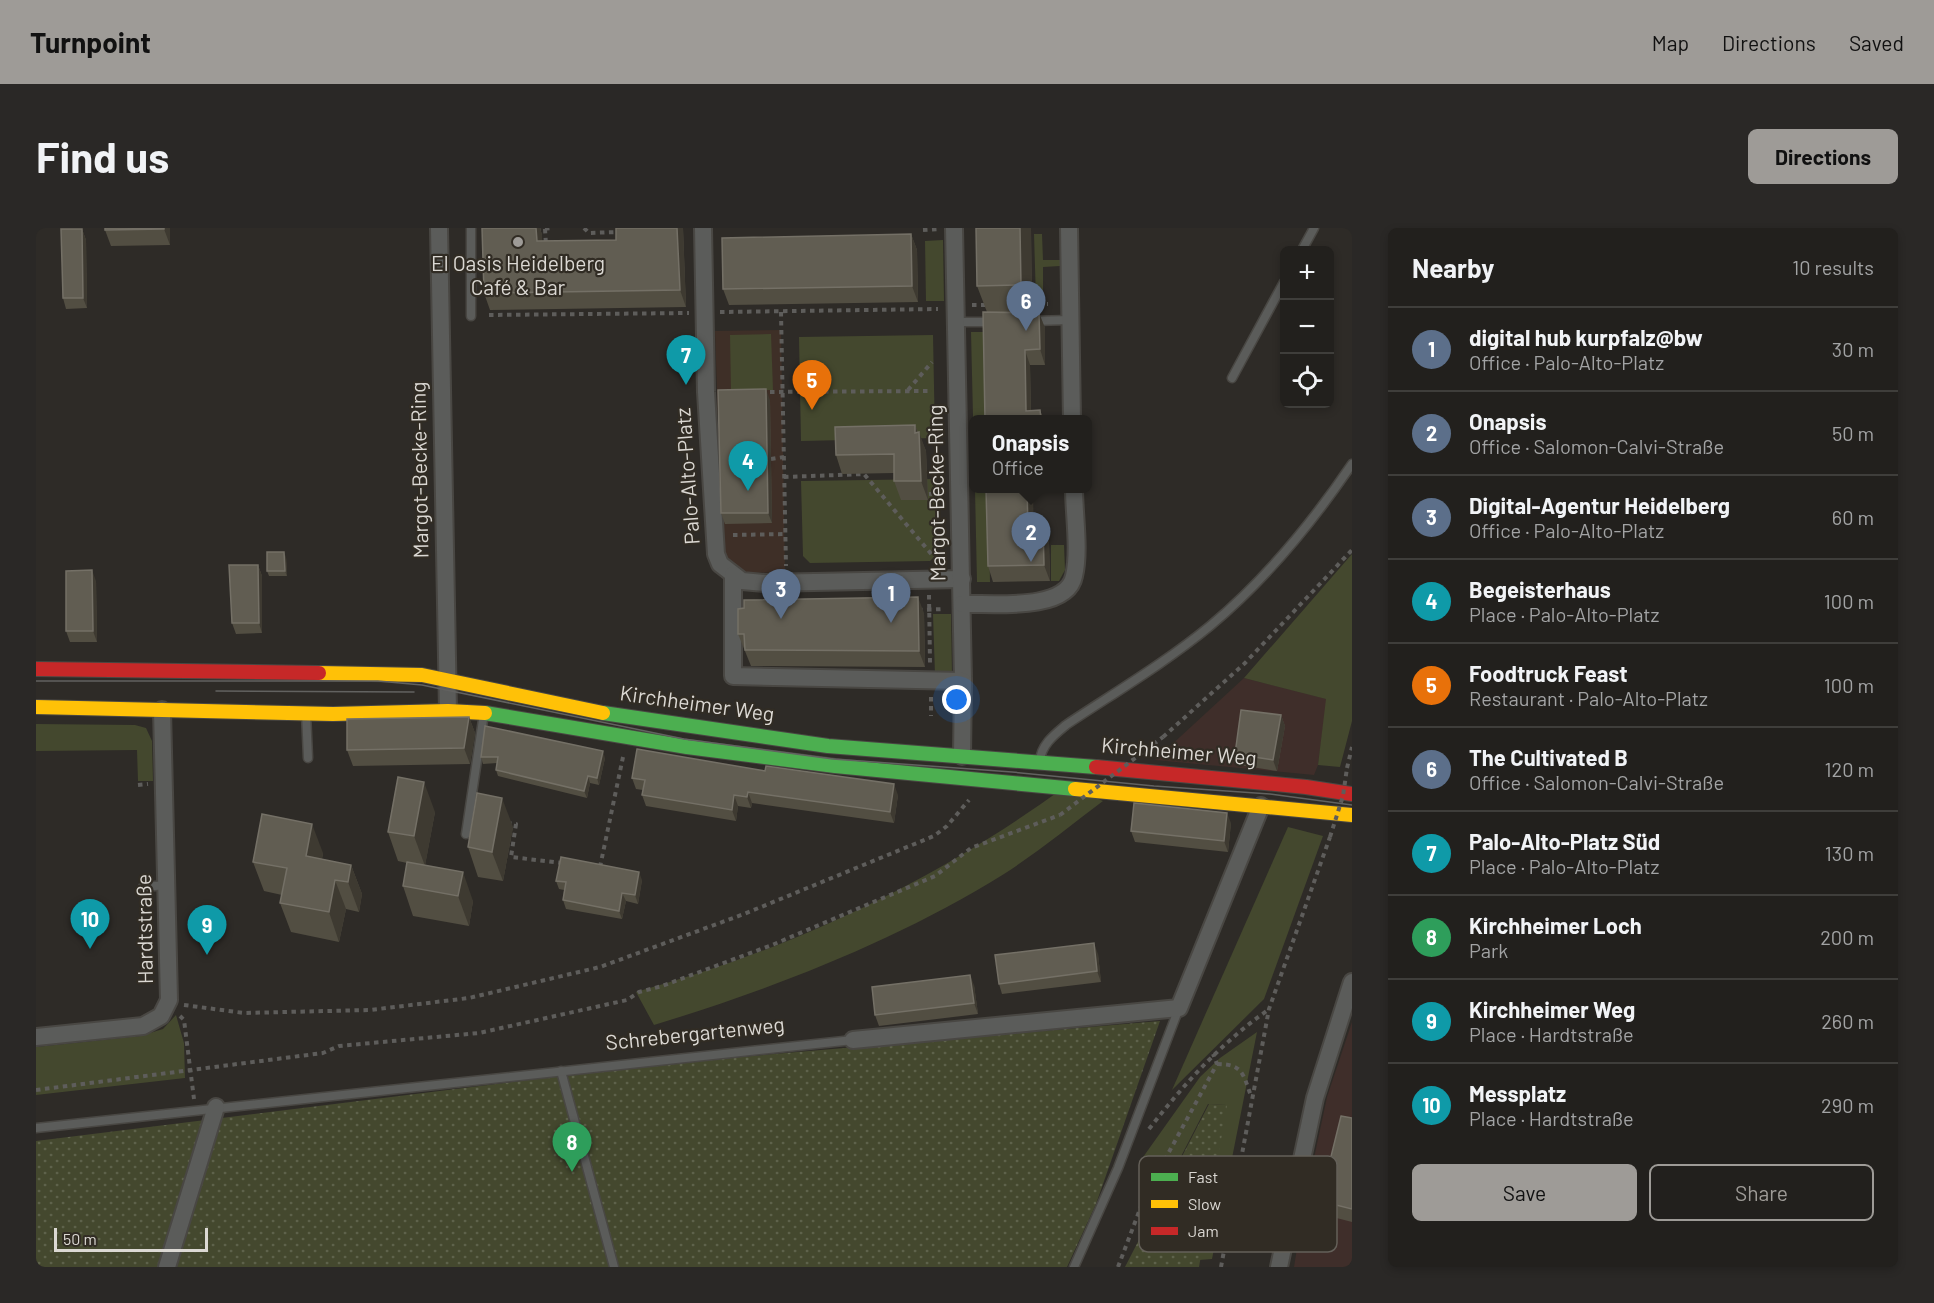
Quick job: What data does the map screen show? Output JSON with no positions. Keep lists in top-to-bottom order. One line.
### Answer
{"streets":{"street":["Margot-Becke-Ring","Palo-Alto-Platz","Kirchheimer Weg","Hardtstraße","Schrebergartenweg"]},"crossings":[["Margot-Becke-Ring","Kirchheimer Weg"],["Kirchheimer Weg","Hardtstraße"]],"places":["El Oasis Heidelberg Café & Bar"],"legend":["Fast","Slow","Jam"],"scale_bar":"50 m","page":{"header":"Turnpoint","nav":["Map","Directions","Saved"],"buttons":["Directions",["Save","Share"]],"title":"Find us","heading":["Nearby","10 results"],"map_buttons":["+","−"],"pins":["6","7","5","4","2","3","1","10","9","8"],"list":[{"mark":"1","name":"digital hub kurpfalz@bw","note":"Office · Palo-Alto-Platz","value":"30 m"},{"mark":"2","name":"Onapsis","note":"Office · Salomon-Calvi-Straße","value":"50 m"},{"mark":"3","name":"Digital-Agentur Heidelberg","note":"Office · Palo-Alto-Platz","value":"60 m"},{"mark":"4","name":"Begeisterhaus","note":"Place · Palo-Alto-Platz","value":"100 m"},{"mark":"5","name":"Foodtruck Feast","note":"Restaurant · Palo-Alto-Platz","value":"100 m"},{"mark":"6","name":"The Cultivated B","note":"Office · Salomon-Calvi-Straße","value":"120 m"},{"mark":"7","name":"Palo-Alto-Platz Süd","note":"Place · Palo-Alto-Platz","value":"130 m"},{"mark":"8","name":"Kirchheimer Loch","note":"Park","value":"200 m"},{"mark":"9","name":"Kirchheimer Weg","note":"Place · Hardtstraße","value":"260 m"},{"mark":"10","name":"Messplatz","note":"Place · Hardtstraße","value":"290 m"}],"popup":["Onapsis","Office"],"scale":"50 m"}}
